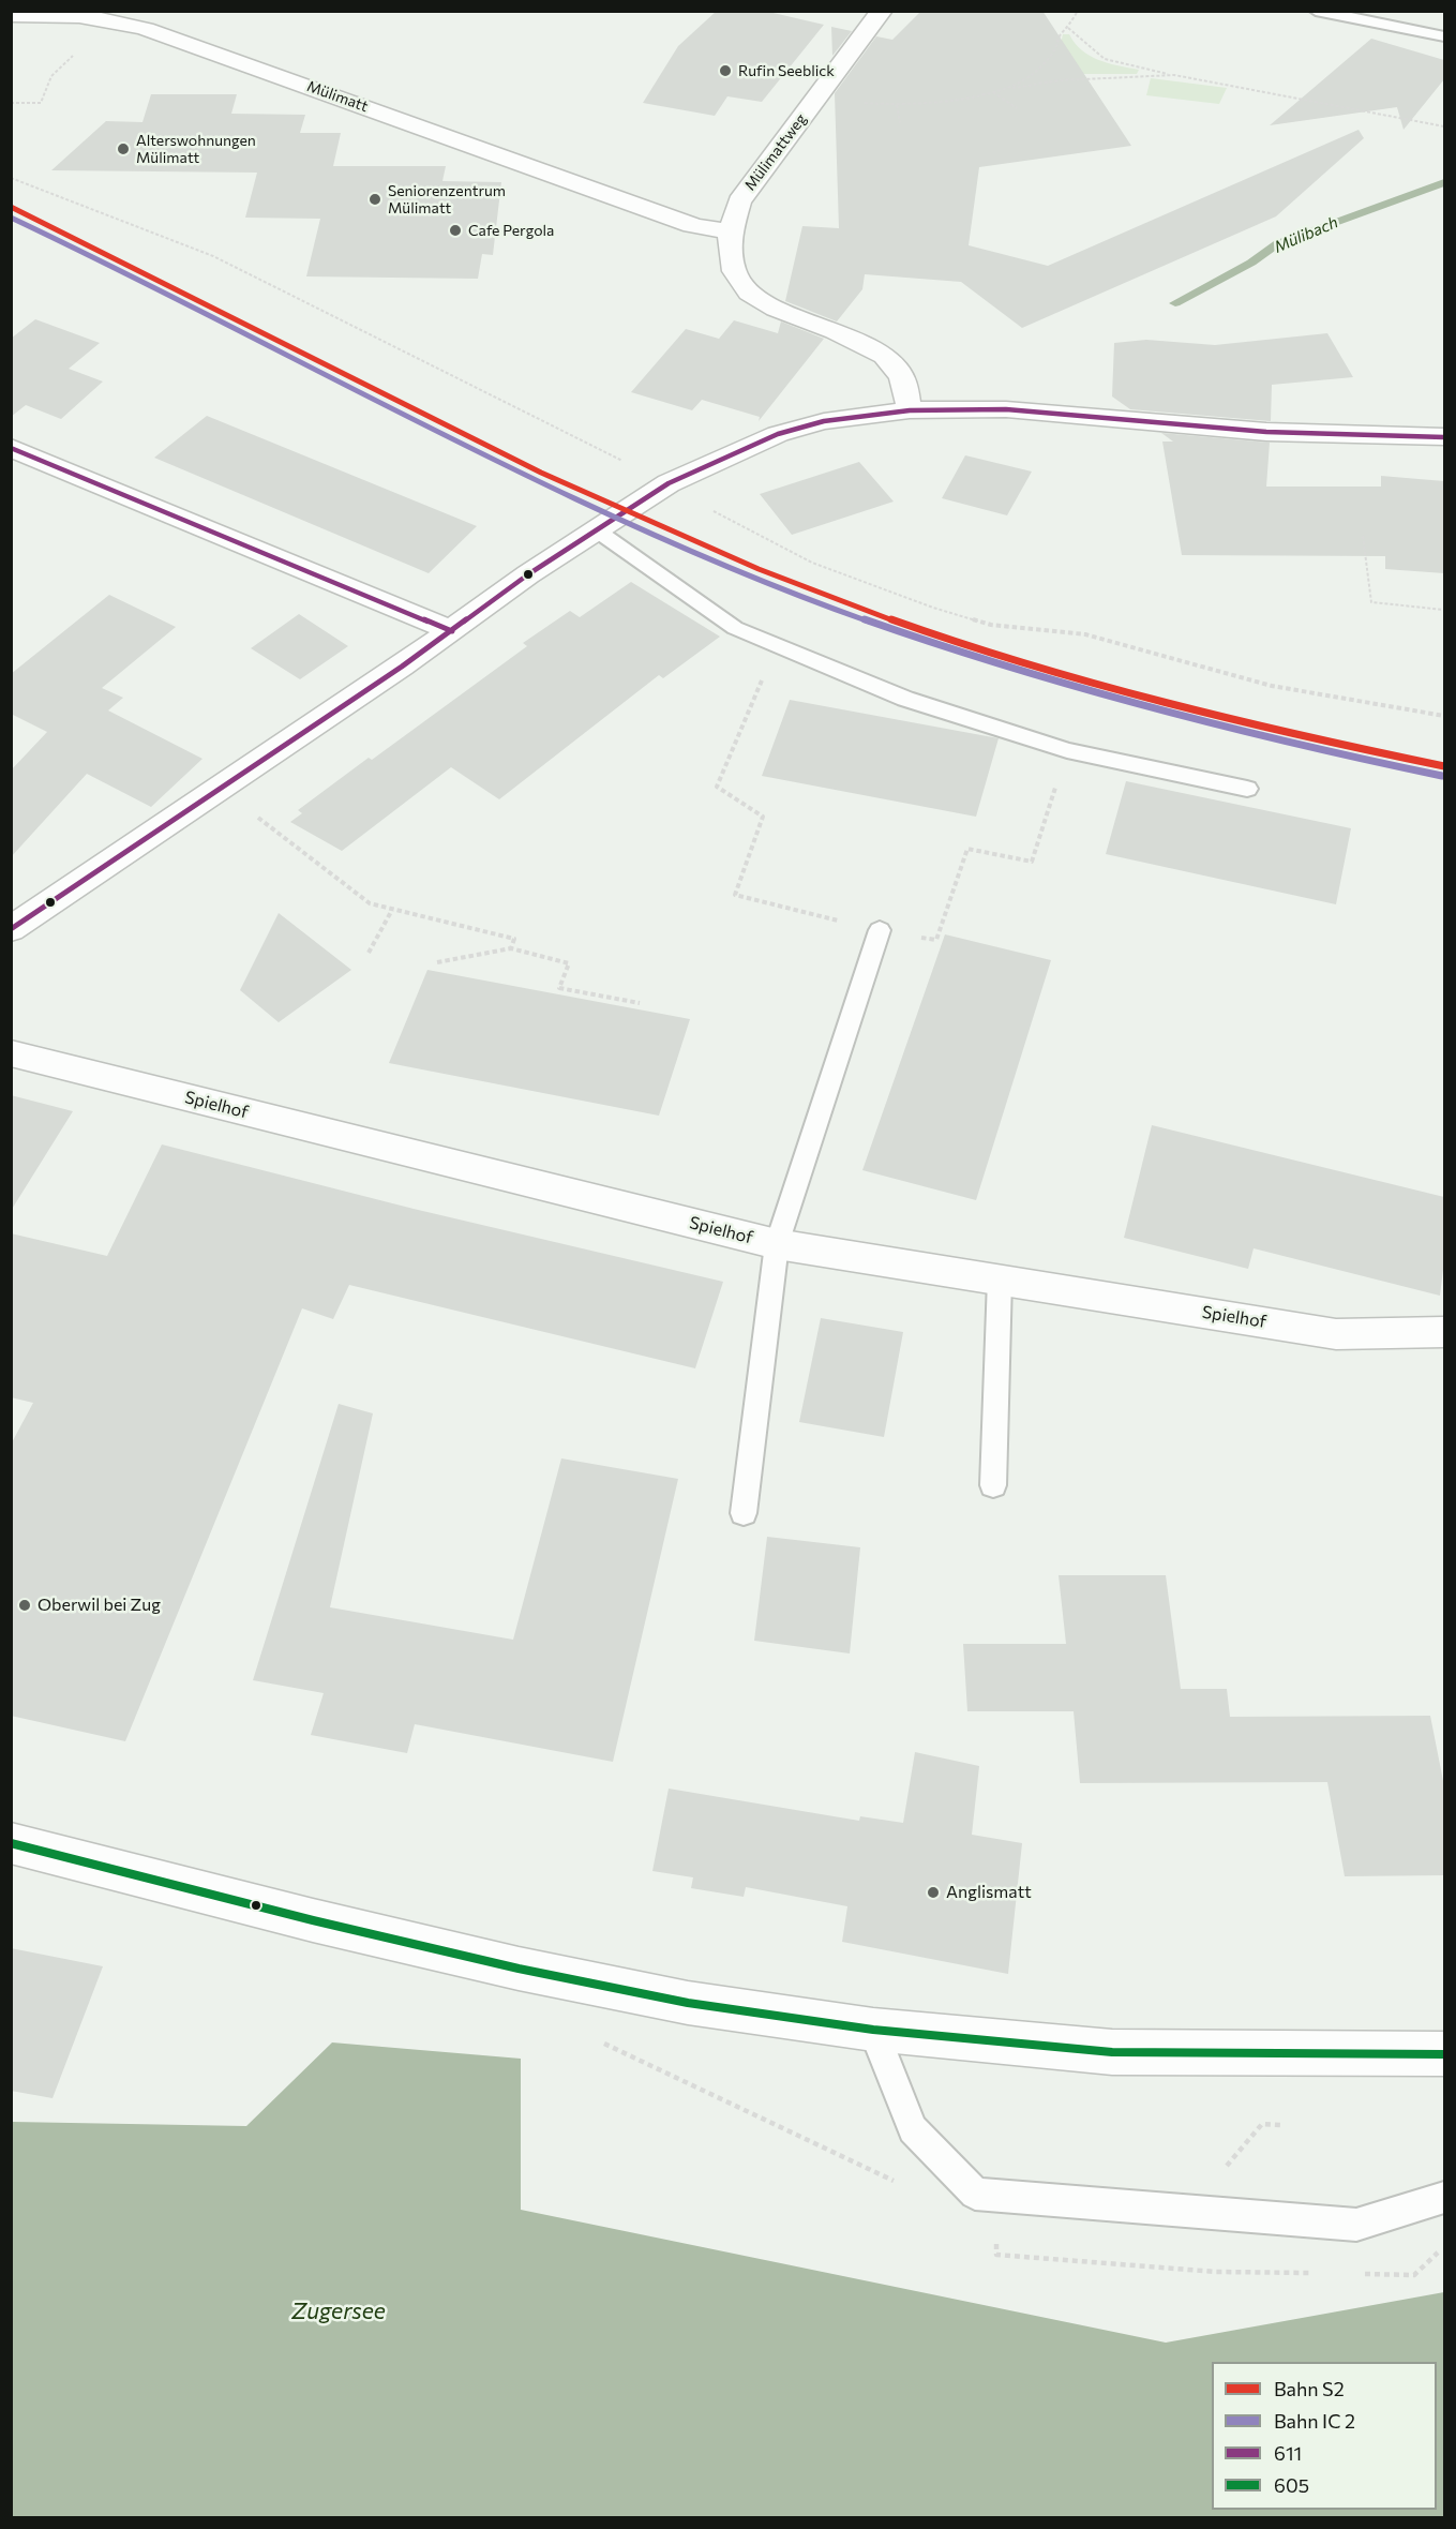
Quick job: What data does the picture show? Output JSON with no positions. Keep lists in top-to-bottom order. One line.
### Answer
{"streets":{"street":["Mülimatt","Mülimattweg","Spielhof"]},"crossings":[["Mülimatt","Mülimattweg"]],"water":["Mülibach","Zugersee"],"places":["Rufin Seeblick","Alterswohnungen Mülimatt","Seniorenzentrum Mülimatt","Cafe Pergola","Oberwil bei Zug","Anglismatt"],"lines":["rail line S2","transit line 611","transit line 605"],"legend":["Bahn S2","Bahn IC 2","611","605"]}
